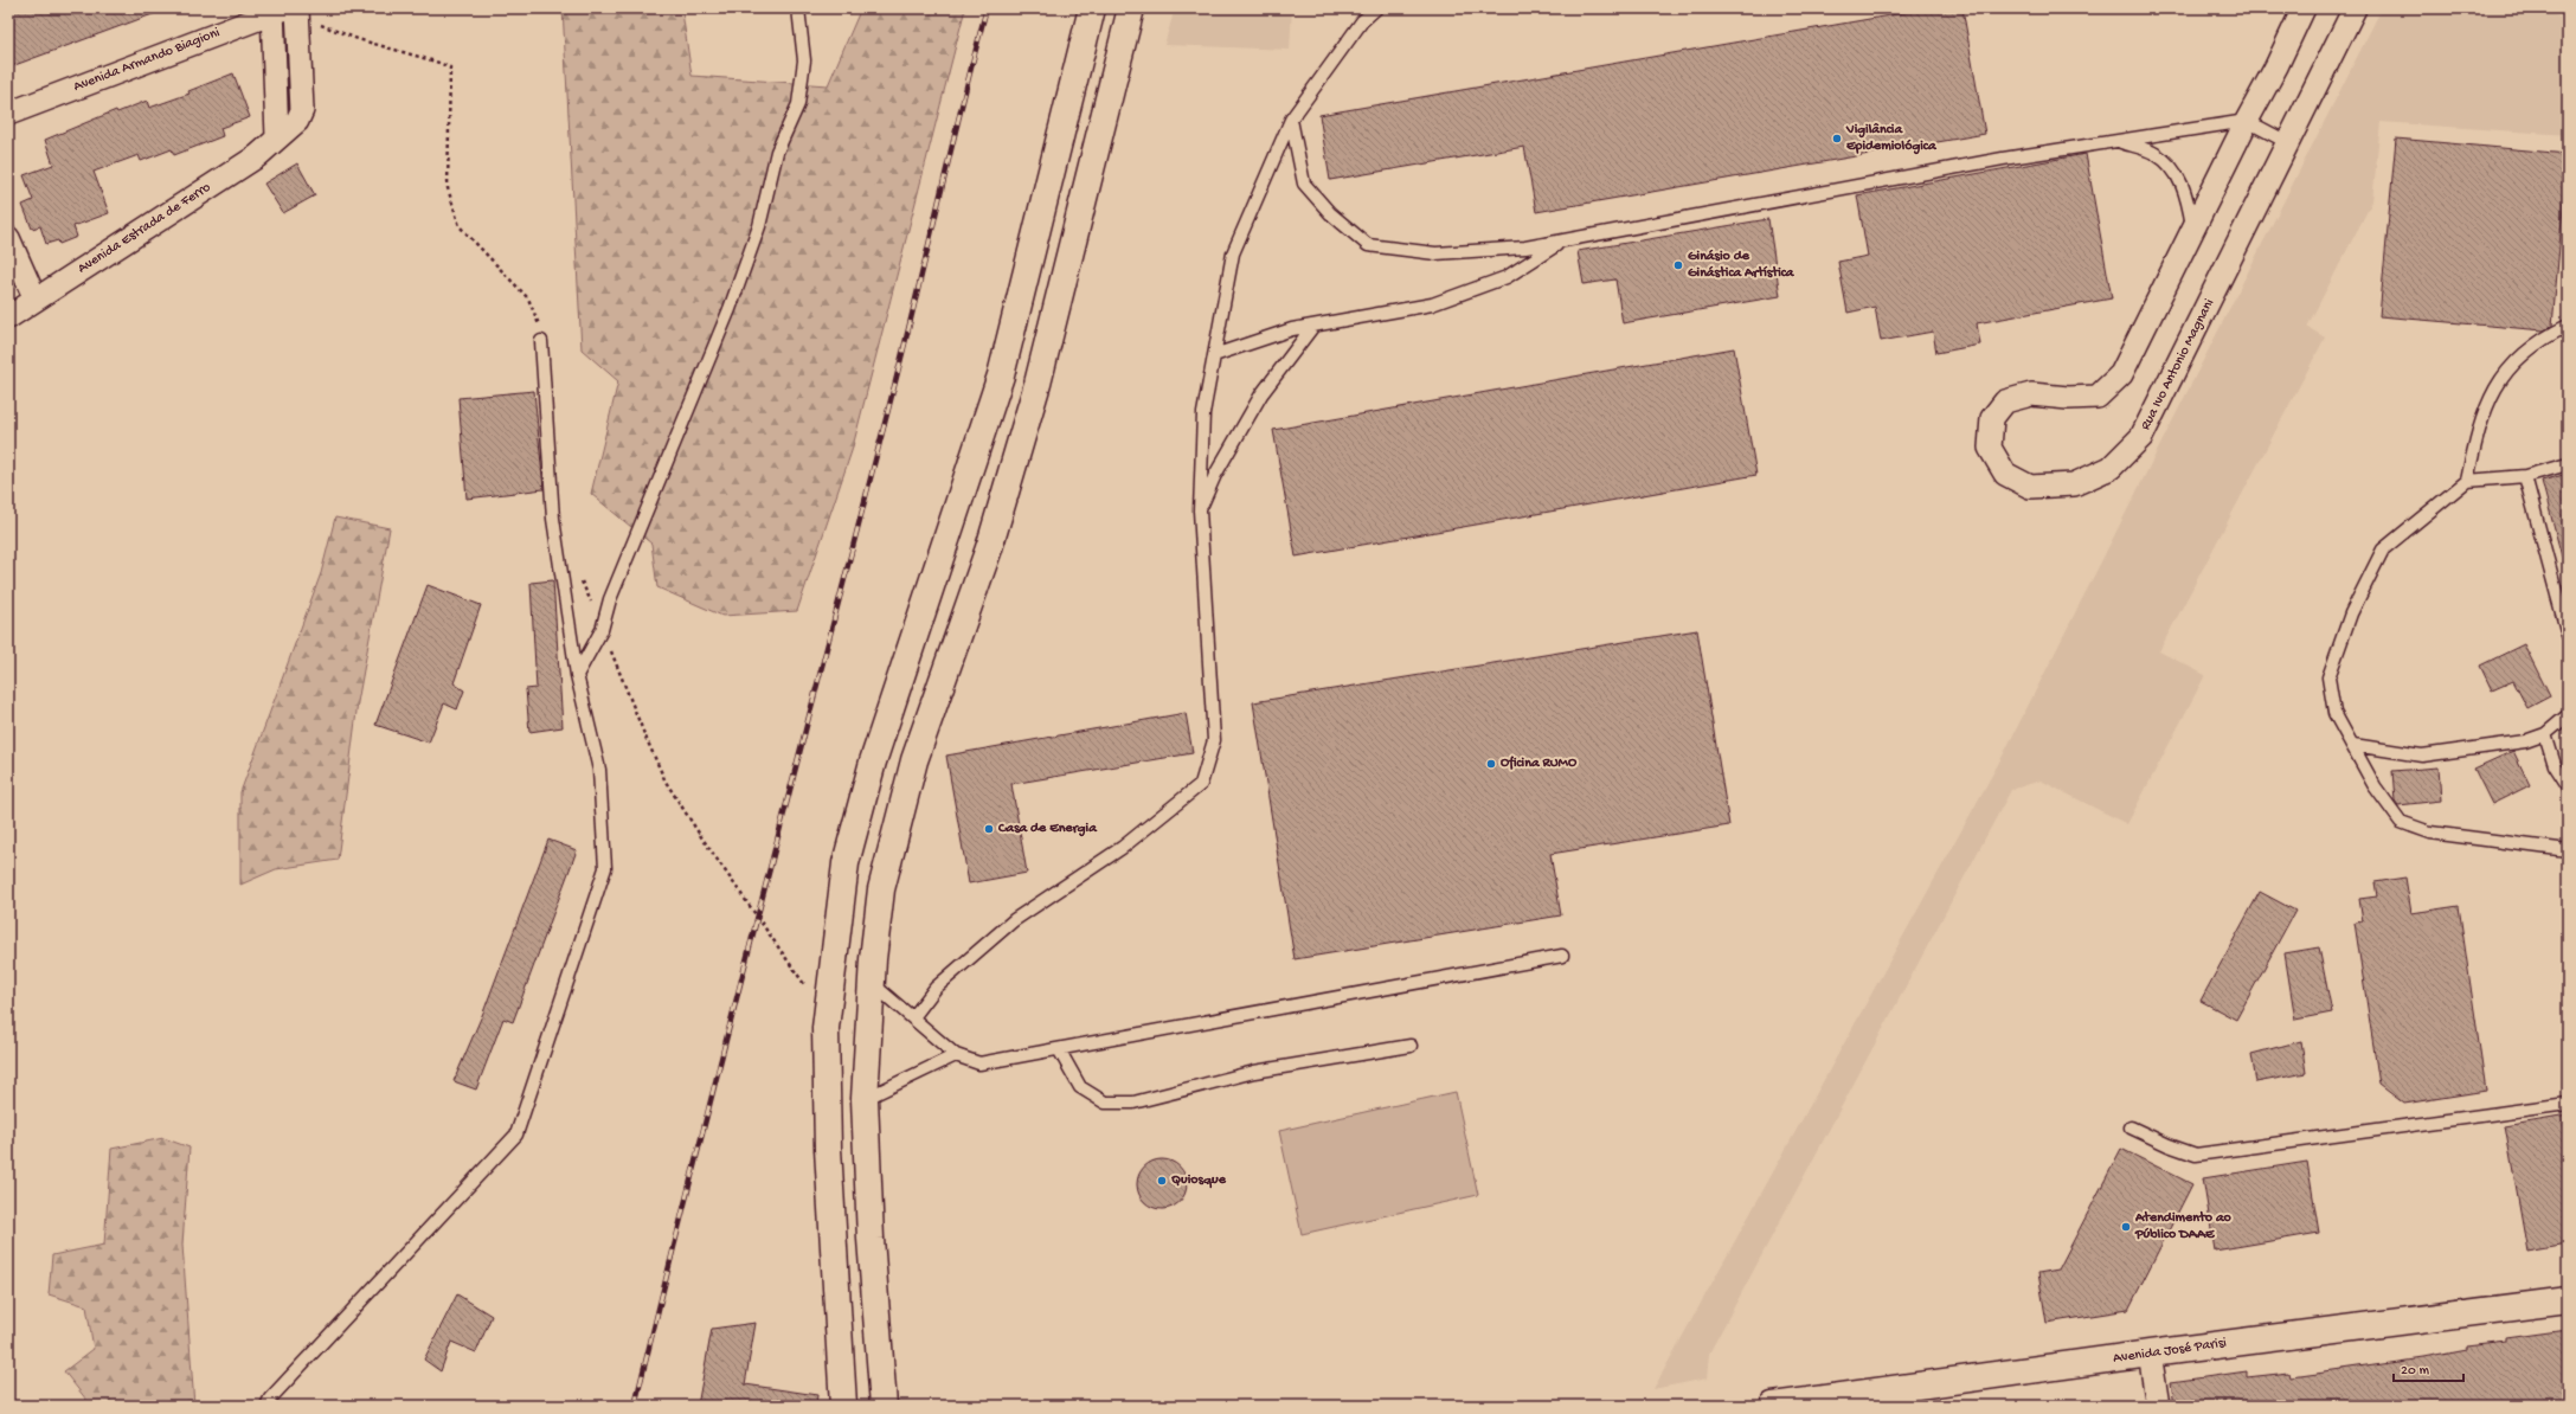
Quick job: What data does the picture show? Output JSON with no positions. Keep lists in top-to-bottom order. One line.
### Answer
{"streets":{"main road":["Avenida José Parisi"],"street":["Avenida Armando Biagioni","Avenida Estrada de Ferro","Rua Ivo Antonio Magnani"]},"crossings":[["Avenida Armando Biagioni","Avenida Estrada de Ferro"]],"places":["Vigilância Epidemiológica","Ginásio de Ginástica Artística","Oficina RUMO","Casa de Energia","Quiosque","Atendimento ao Público DAAE"],"scale_bar":"20 m"}
